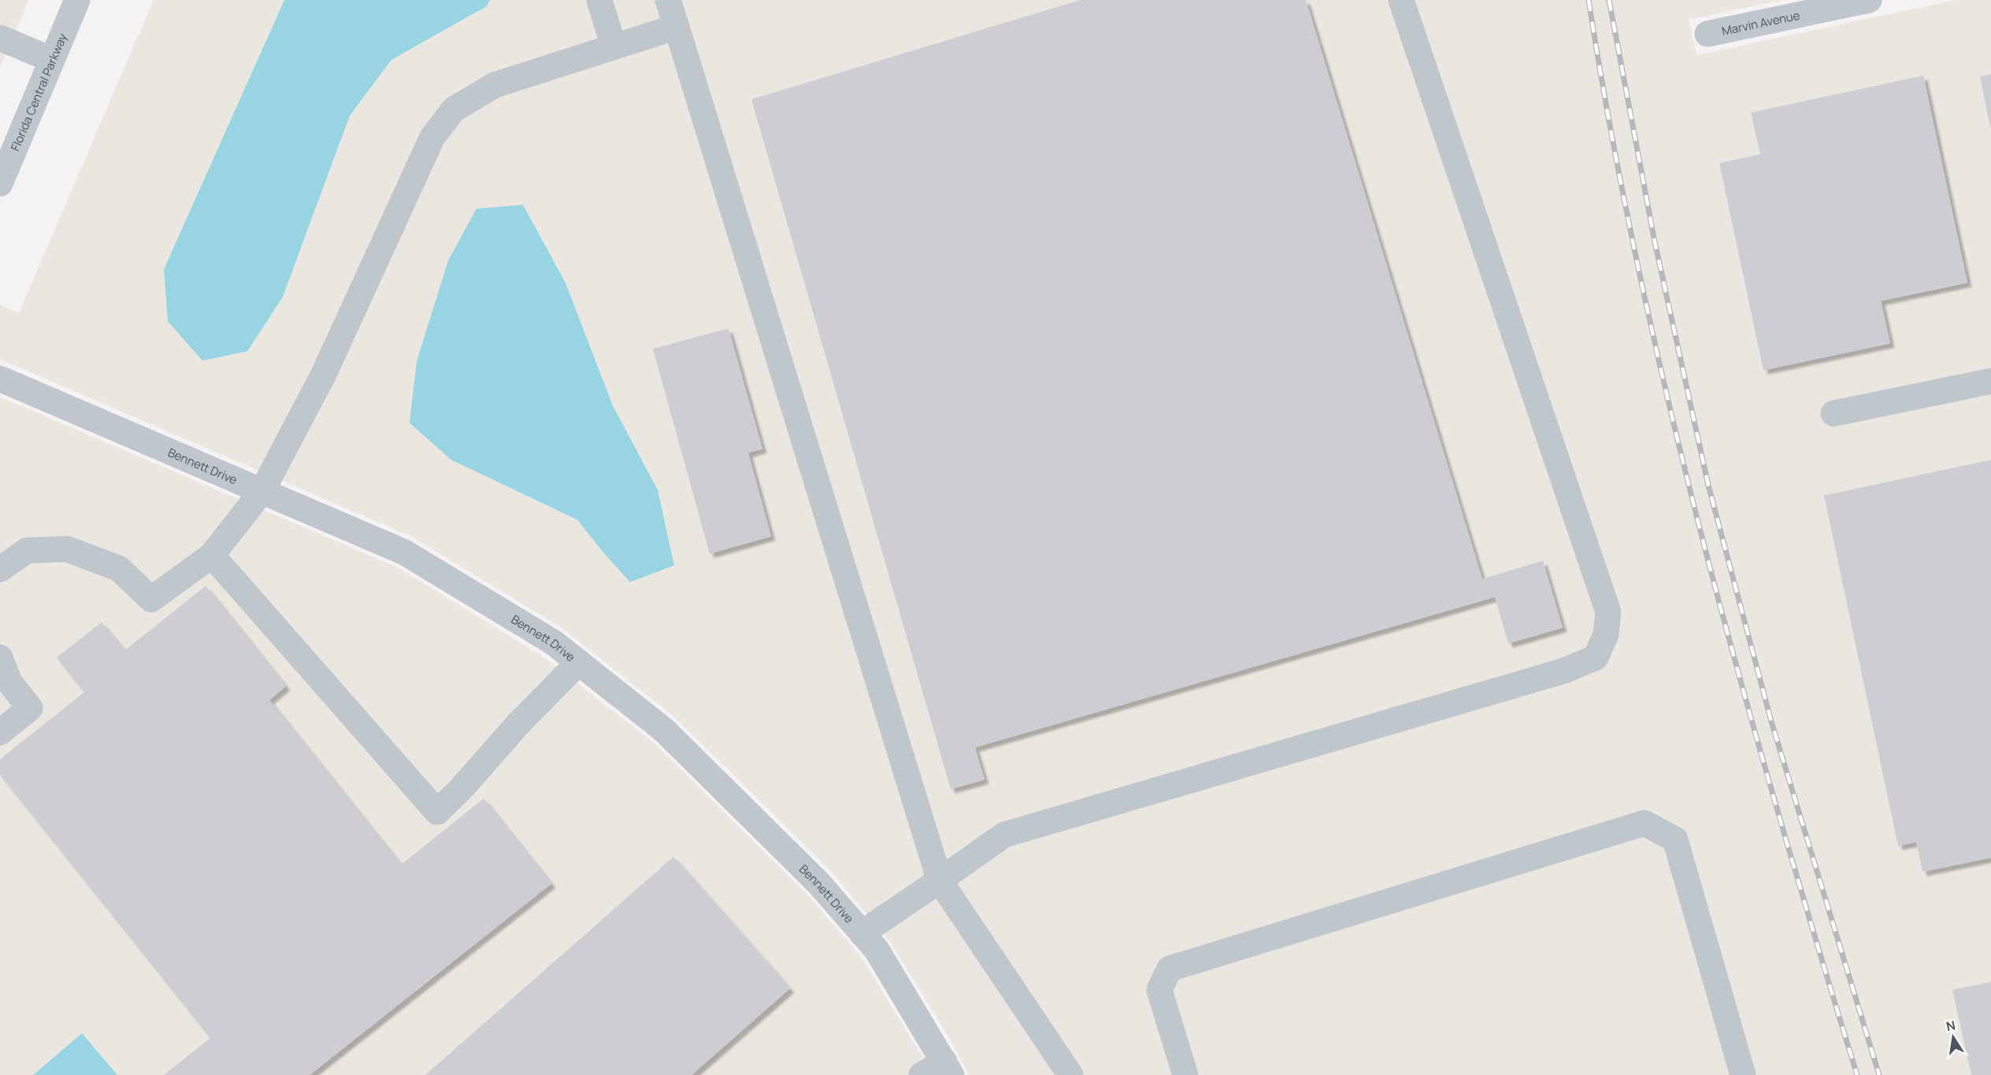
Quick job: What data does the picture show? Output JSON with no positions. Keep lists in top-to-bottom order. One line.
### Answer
{"streets":{"street":["Marvin Avenue","Florida Central Parkway","Bennett Drive"]},"north":"top"}
